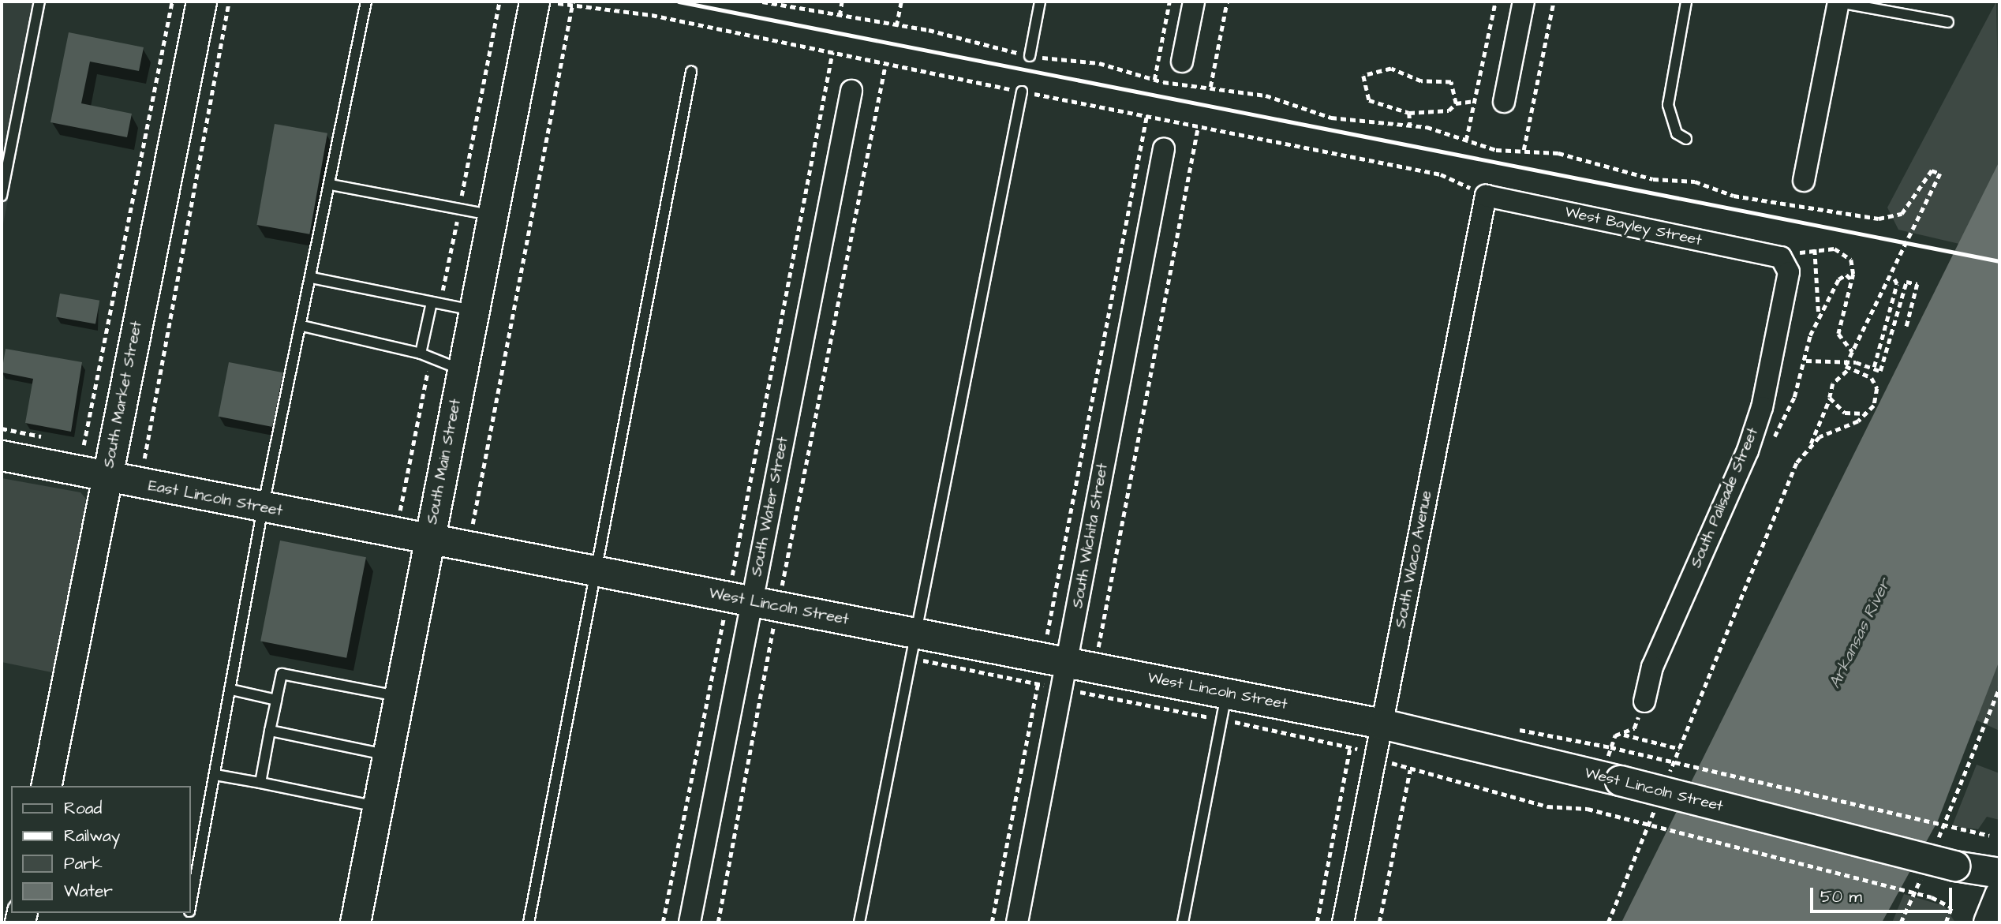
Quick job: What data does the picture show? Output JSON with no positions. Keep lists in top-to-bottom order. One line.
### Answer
{"streets":{"street":["West Bayley Street","South Market Street","South Main Street","South Palisade Street","East Lincoln Street","South Water Street","South Wichita Street","South Waco Avenue","West Lincoln Street"]},"crossings":[["West Bayley Street","South Palisade Street"],["West Bayley Street","South Waco Avenue"],["South Market Street","East Lincoln Street"],["South Main Street","East Lincoln Street"],["South Main Street","West Lincoln Street"],["East Lincoln Street","West Lincoln Street"],["South Water Street","West Lincoln Street"],["South Wichita Street","West Lincoln Street"],["South Waco Avenue","West Lincoln Street"]],"water":["Arkansas River"],"legend":["Road","Railway","Park","Water"],"scale_bar":"50 m"}
